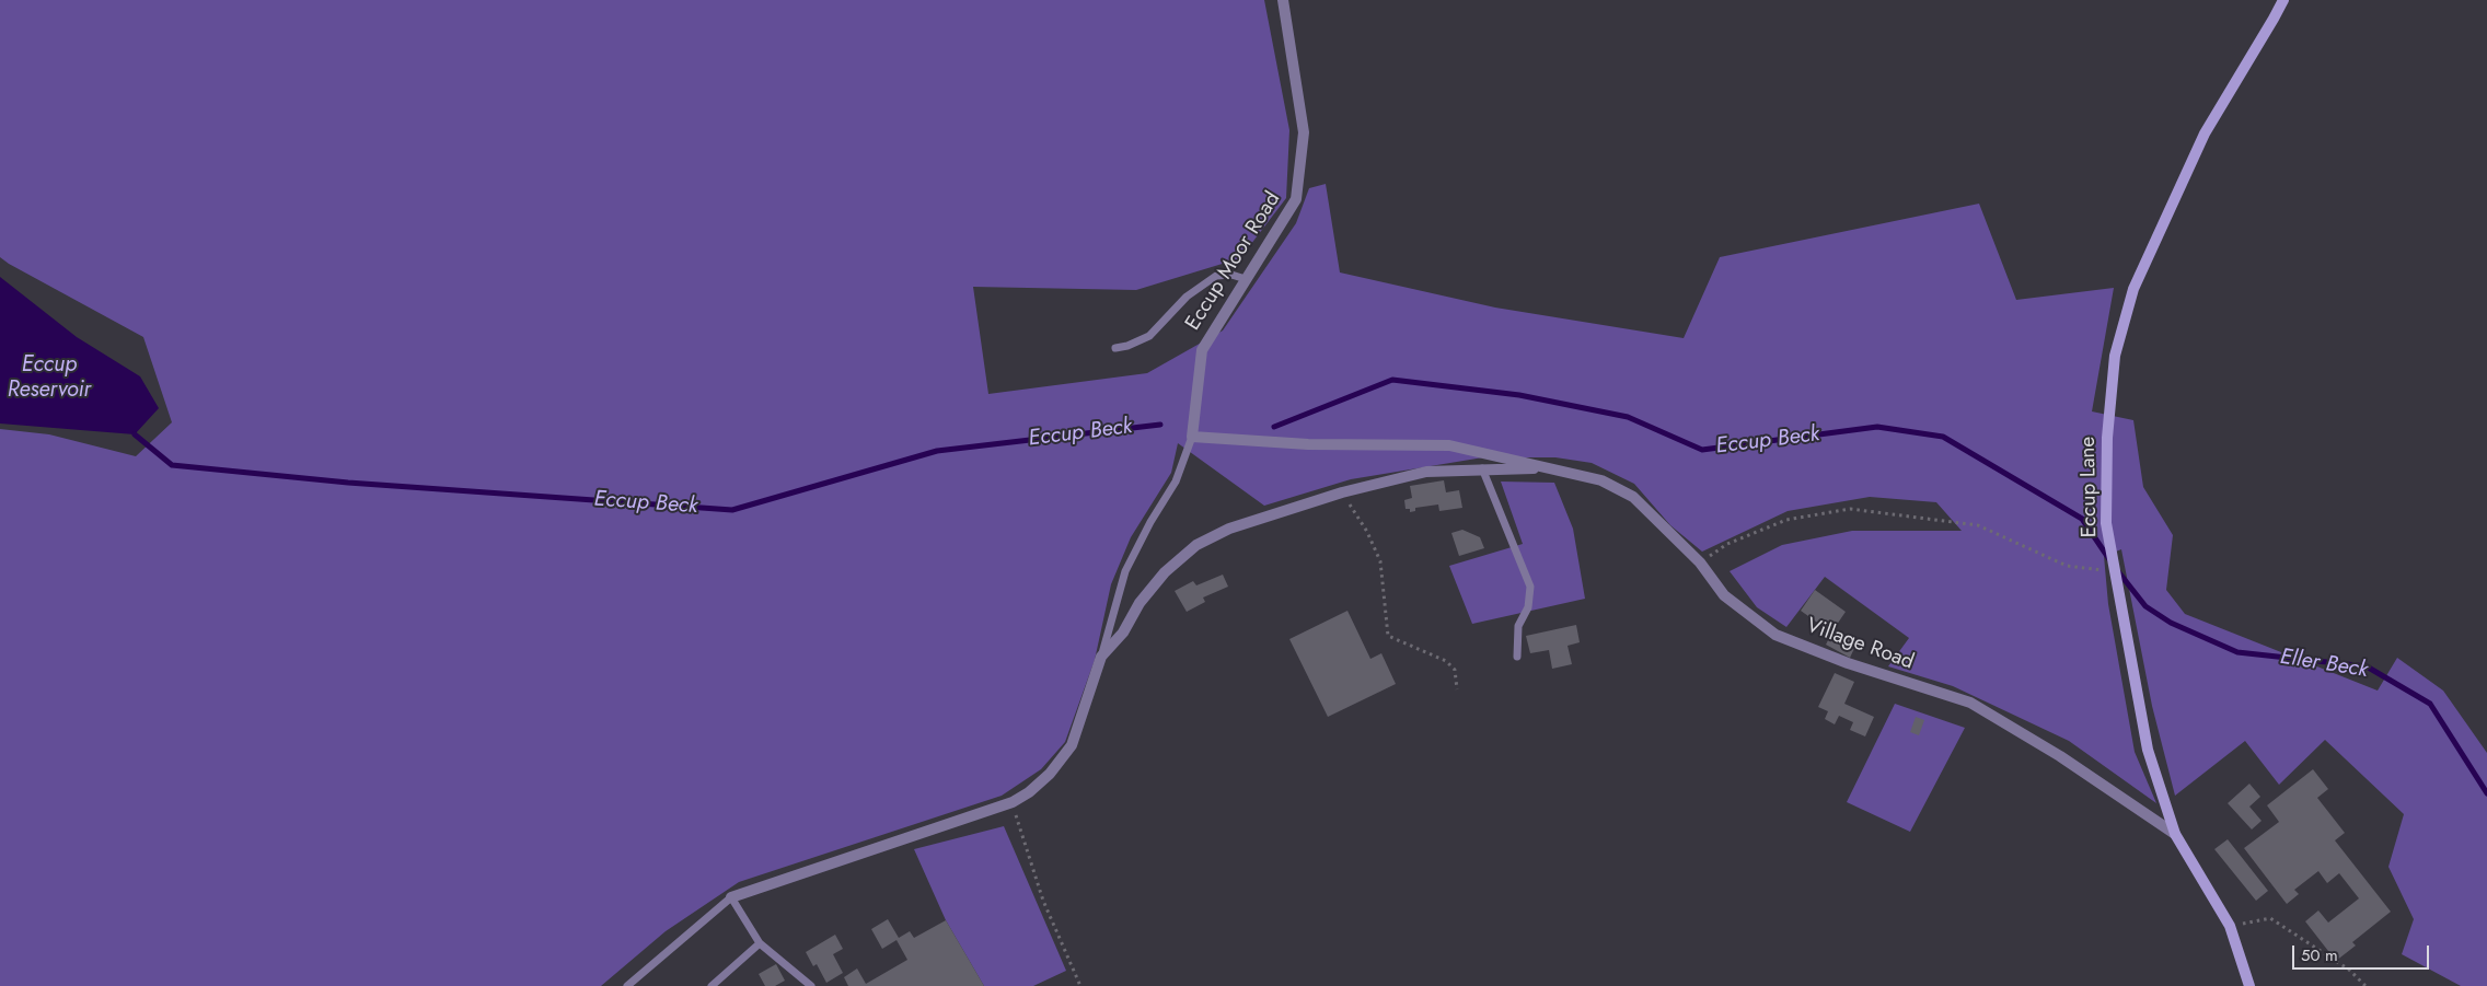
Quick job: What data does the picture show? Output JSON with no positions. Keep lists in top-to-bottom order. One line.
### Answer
{"streets":{"street":["Eccup Moor Road","Eccup Lane","Village Road"]},"crossings":[["Eccup Lane","Village Road"]],"water":["Eccup Reservoir","Eccup Beck","Eller Beck"],"scale_bar":"50 m"}
